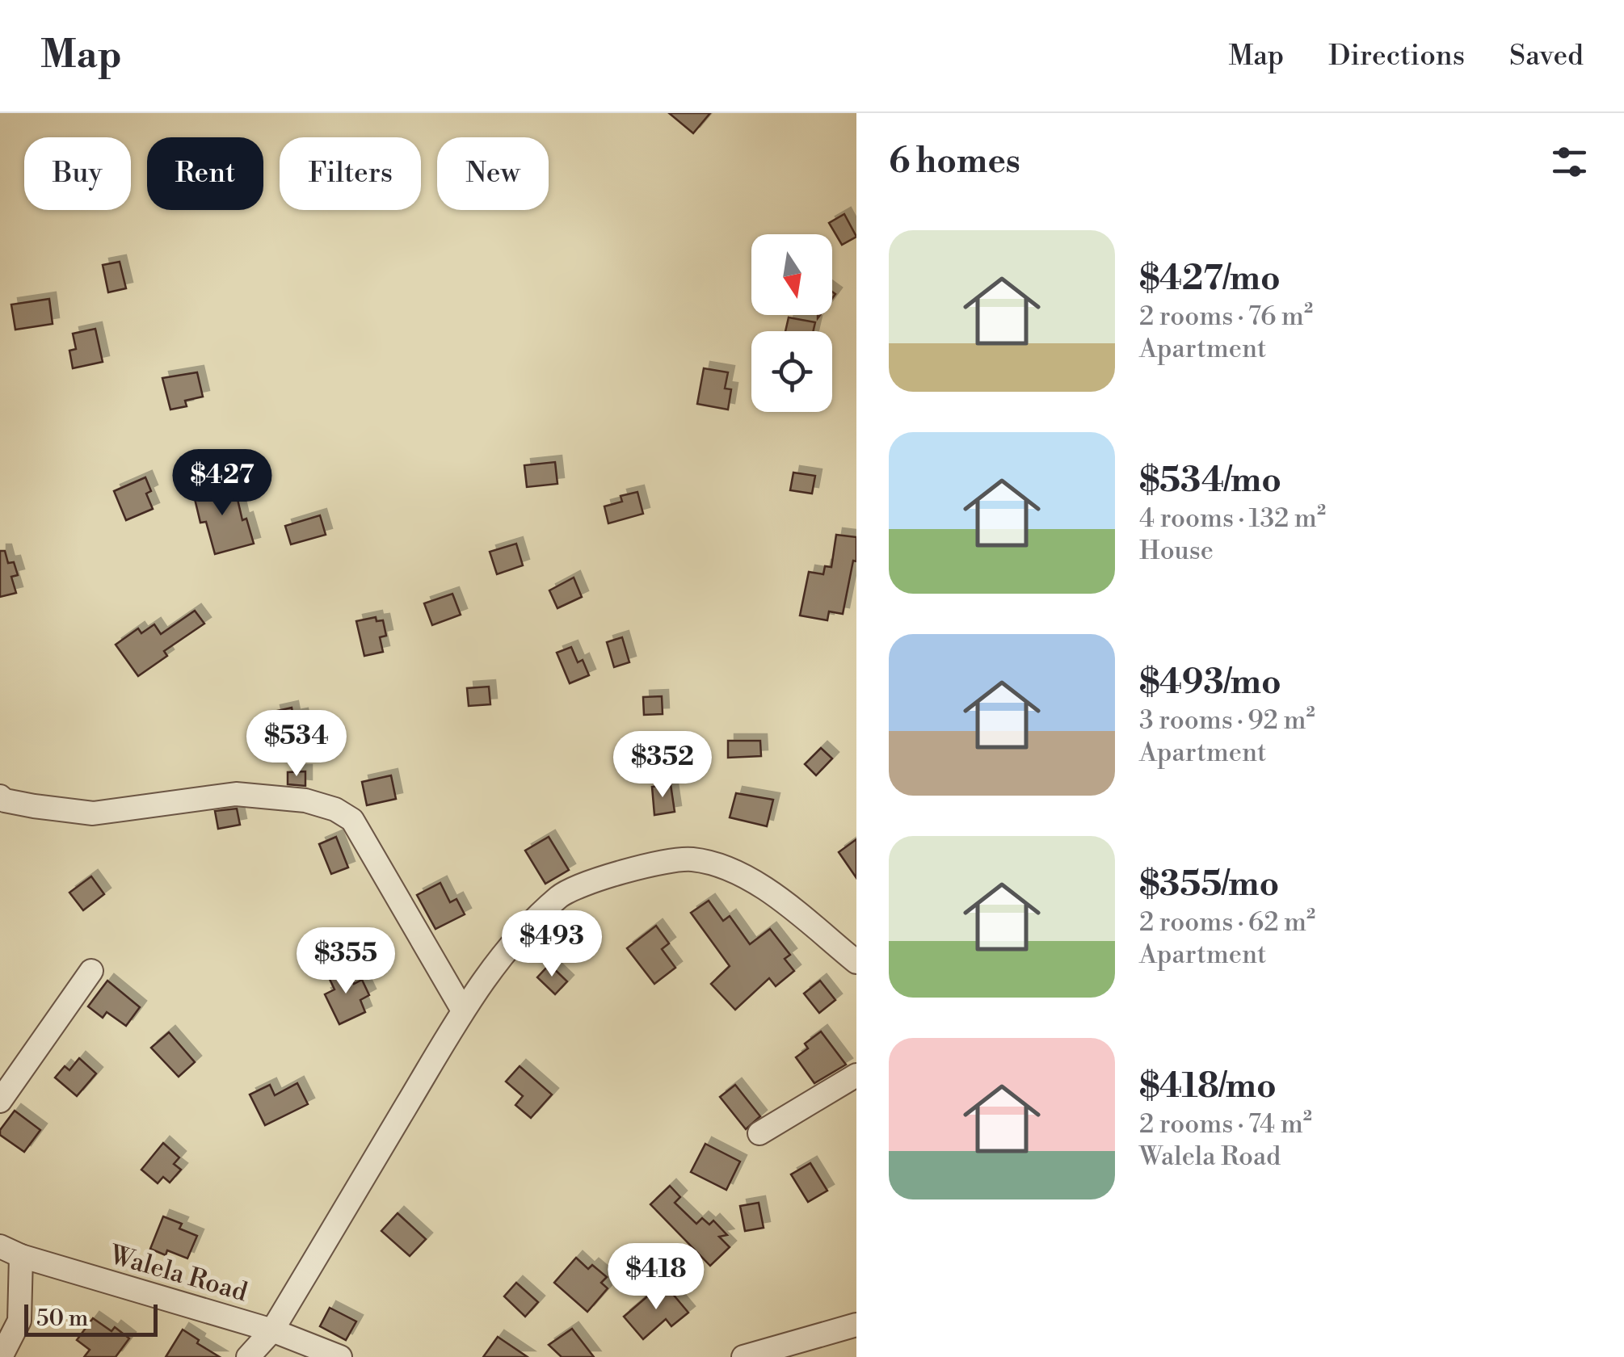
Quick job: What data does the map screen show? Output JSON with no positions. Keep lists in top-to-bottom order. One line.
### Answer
{"streets":{"street":["Walela Road"]},"scale_bar":"50 m","north":"bottom","page":{"header":"Map","nav":["Map","Directions","Saved"],"heading":"6 homes","chip":["Buy","Rent","Filters","New"],"list":[{"name":"$427/mo","note":"2 rooms · 76 m² · Apartment"},{"name":"$534/mo","note":"4 rooms · 132 m² · House"},{"name":"$493/mo","note":"3 rooms · 92 m² · Apartment"},{"name":"$355/mo","note":"2 rooms · 62 m² · Apartment"},{"name":"$418/mo","note":"2 rooms · 74 m² · Walela Road"}],"price":["$427","$534","$352","$493","$355","$418"],"scale":"50 m"}}
